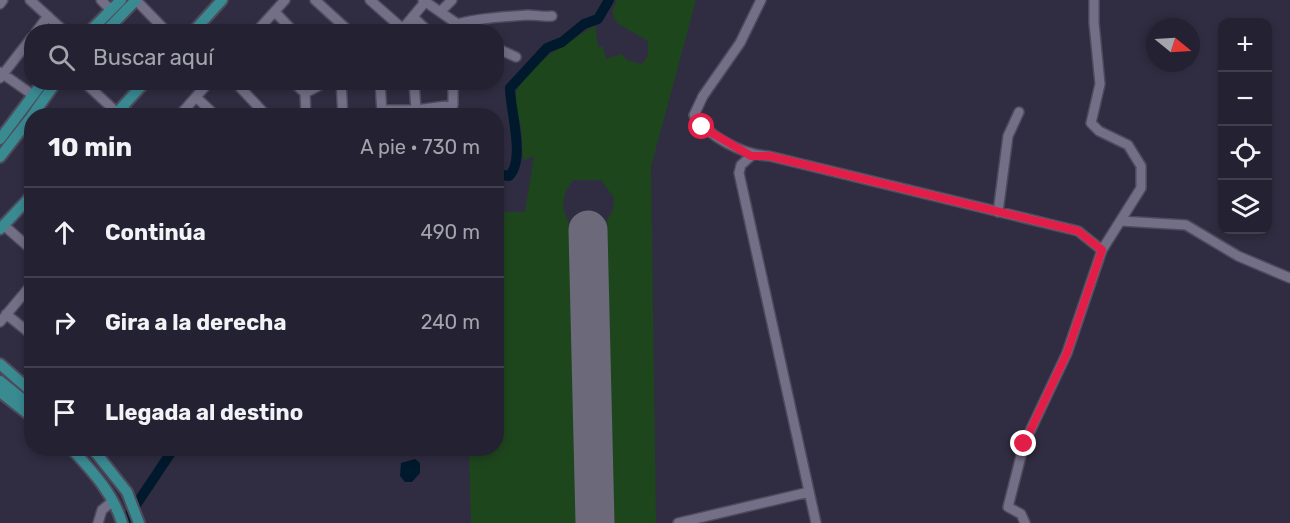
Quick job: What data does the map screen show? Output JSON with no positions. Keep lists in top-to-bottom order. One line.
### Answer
{"north":"right","page":{"map_buttons":["+","−"],"search":"Buscar aquí","heading":["10 min","A pie · 730 m"],"list":[["Continúa","490 m"],["Gira a la derecha","240 m"],"Llegada al destino"]}}
